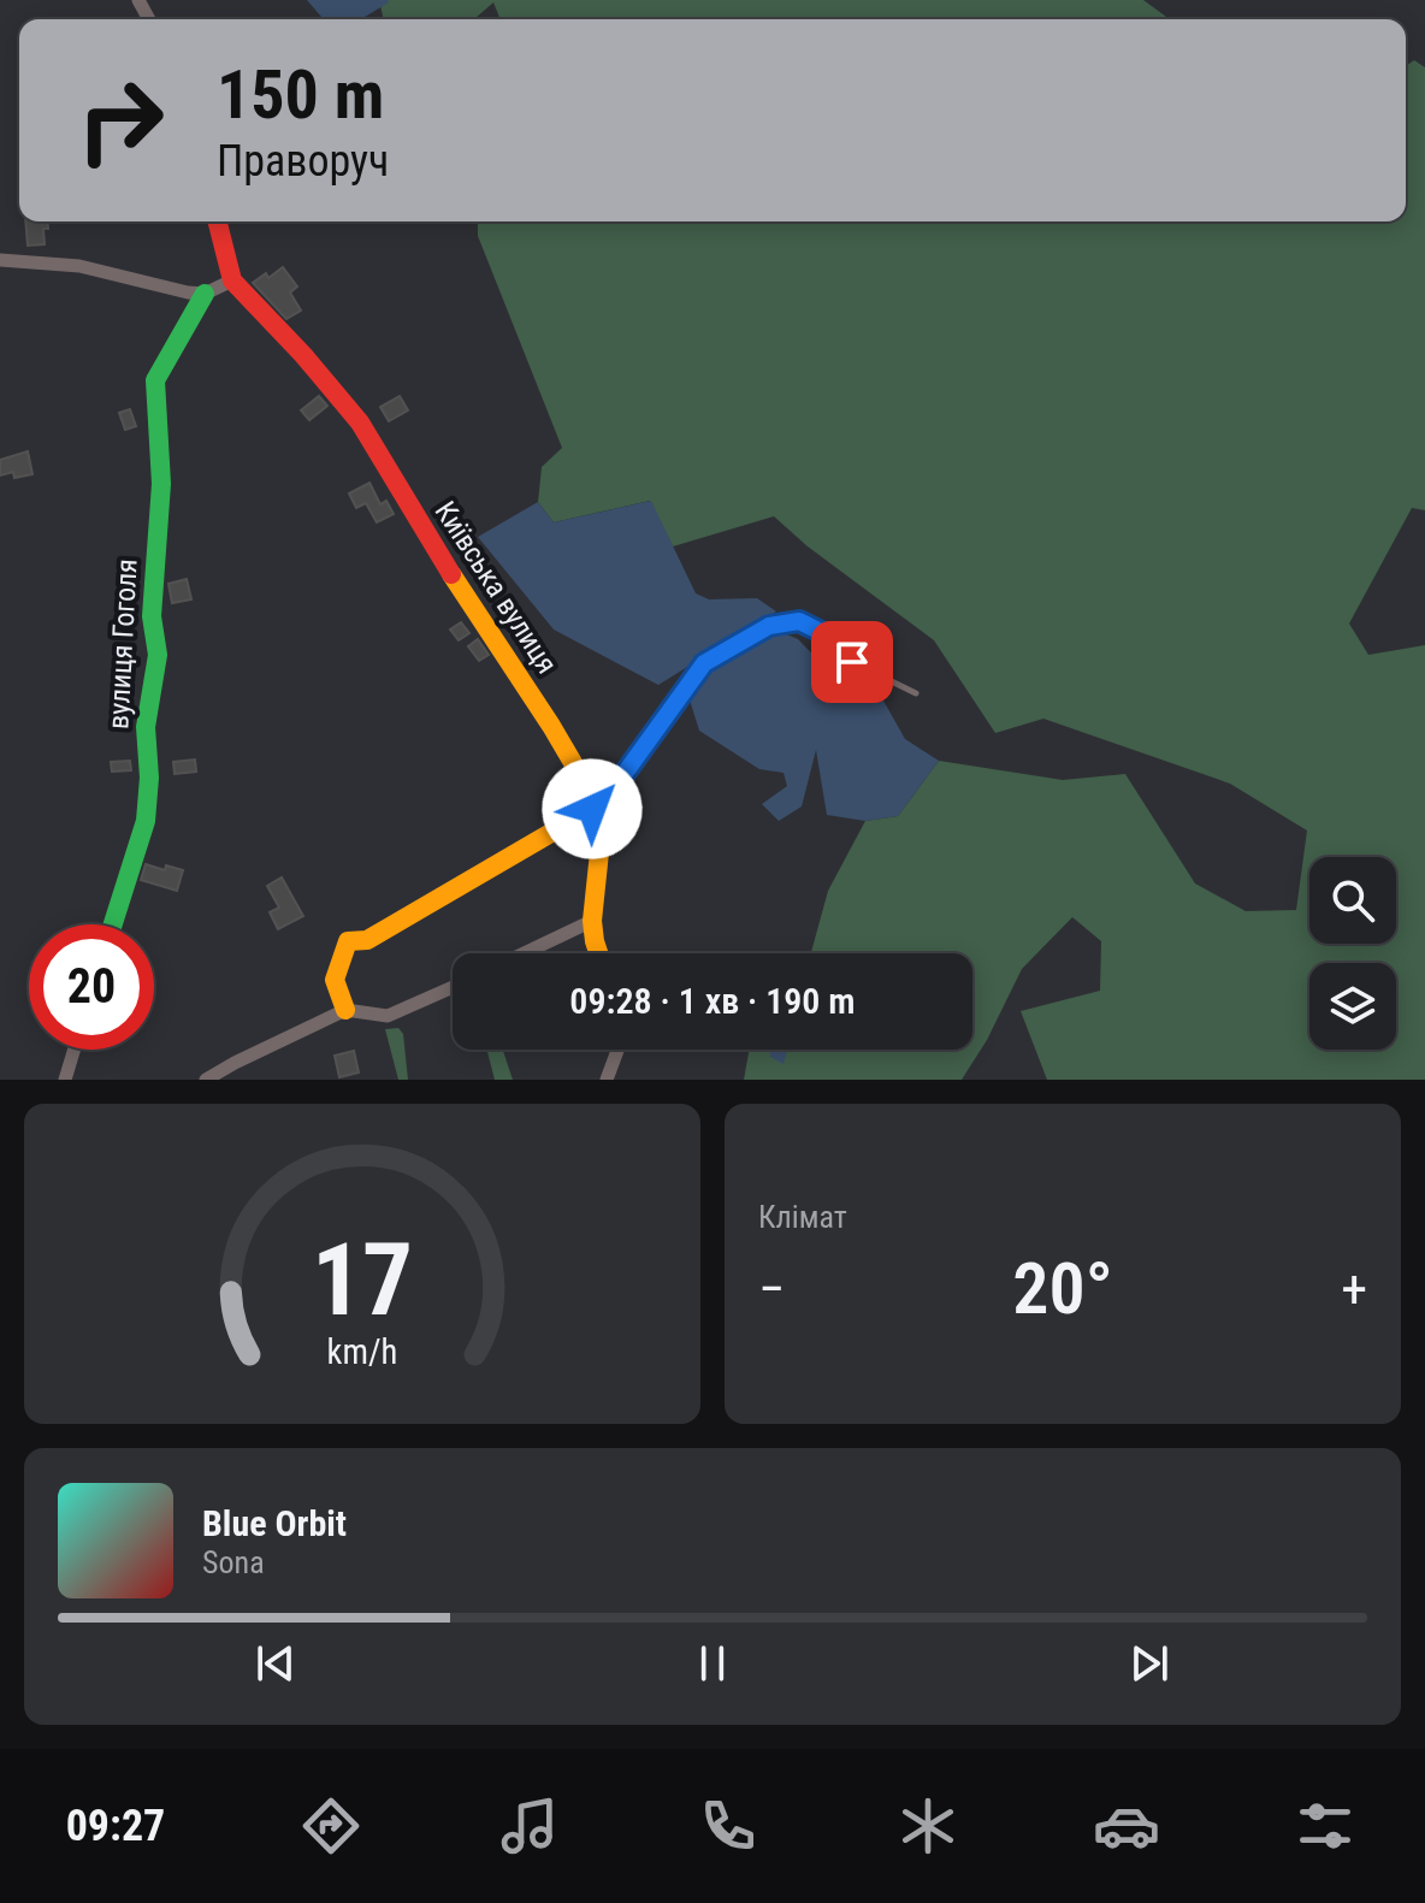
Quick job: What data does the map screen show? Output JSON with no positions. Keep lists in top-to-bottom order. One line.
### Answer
{"streets":{"street":["Київська вулиця","вулиця Гоголя"]},"page":{"turn":["150 m","Праворуч"],"limit":"20","trip":"09:28 · 1 хв · 190 m","tile":"Клімат","heat":["−","20°","+"],"song":["Blue Orbit","Sona"],"tabs":"09:27","gauge":["17","km/h"]}}
